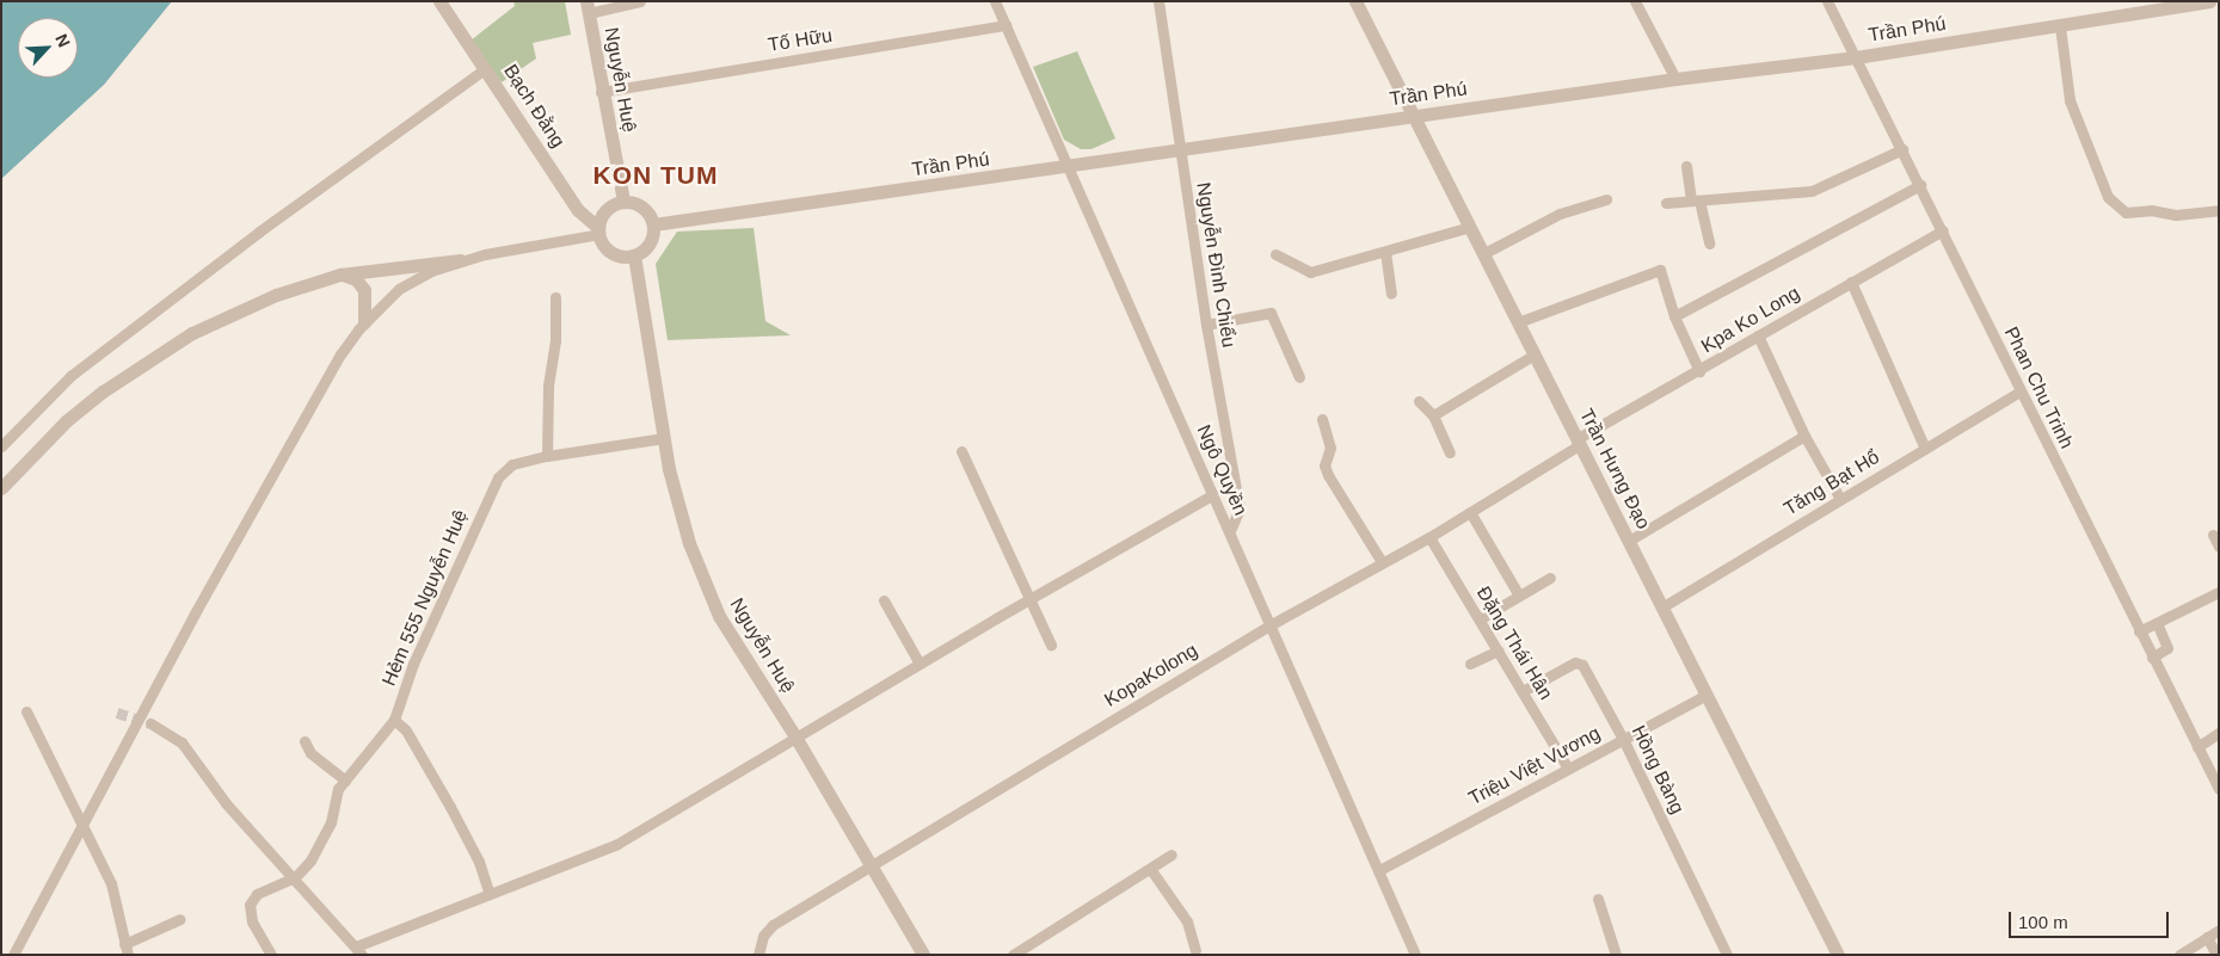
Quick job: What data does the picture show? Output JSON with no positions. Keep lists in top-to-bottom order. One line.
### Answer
{"streets":{"street":["Trần Phú","Tố Hữu","Nguyễn Huệ","Bạch Đằng","Nguyễn Đình Chiểu","Kpa Ko Long","Phan Chu Trinh","Trần Hưng Đạo","Ngô Quyền","Tăng Bạt Hổ","Hẻm 555 Nguyễn Huệ","Đặng Thái Hân","KopaKolong","Triệu Việt Vương","Hồng Bàng"]},"crossings":[["Trần Phú","Nguyễn Huệ"],["Trần Phú","Bạch Đằng"],["Trần Phú","Nguyễn Đình Chiểu"],["Trần Phú","Phan Chu Trinh"],["Trần Phú","Trần Hưng Đạo"],["Trần Phú","Ngô Quyền"],["Tố Hữu","Nguyễn Huệ"],["Tố Hữu","Ngô Quyền"],["Nguyễn Huệ","Bạch Đằng"],["Nguyễn Huệ","Hẻm 555 Nguyễn Huệ"],["Nguyễn Huệ","KopaKolong"],["Nguyễn Đình Chiểu","Ngô Quyền"],["Kpa Ko Long","Phan Chu Trinh"],["Kpa Ko Long","Trần Hưng Đạo"],["Kpa Ko Long","KopaKolong"],["Phan Chu Trinh","Tăng Bạt Hổ"],["Trần Hưng Đạo","Tăng Bạt Hổ"],["Trần Hưng Đạo","KopaKolong"],["Trần Hưng Đạo","Triệu Việt Vương"],["Ngô Quyền","KopaKolong"],["Ngô Quyền","Triệu Việt Vương"],["Đặng Thái Hân","KopaKolong"],["Đặng Thái Hân","Triệu Việt Vương"],["Đặng Thái Hân","Hồng Bàng"],["Triệu Việt Vương","Hồng Bàng"]],"districts":["KON TUM"],"scale_bar":"100 m","north":"top right"}
